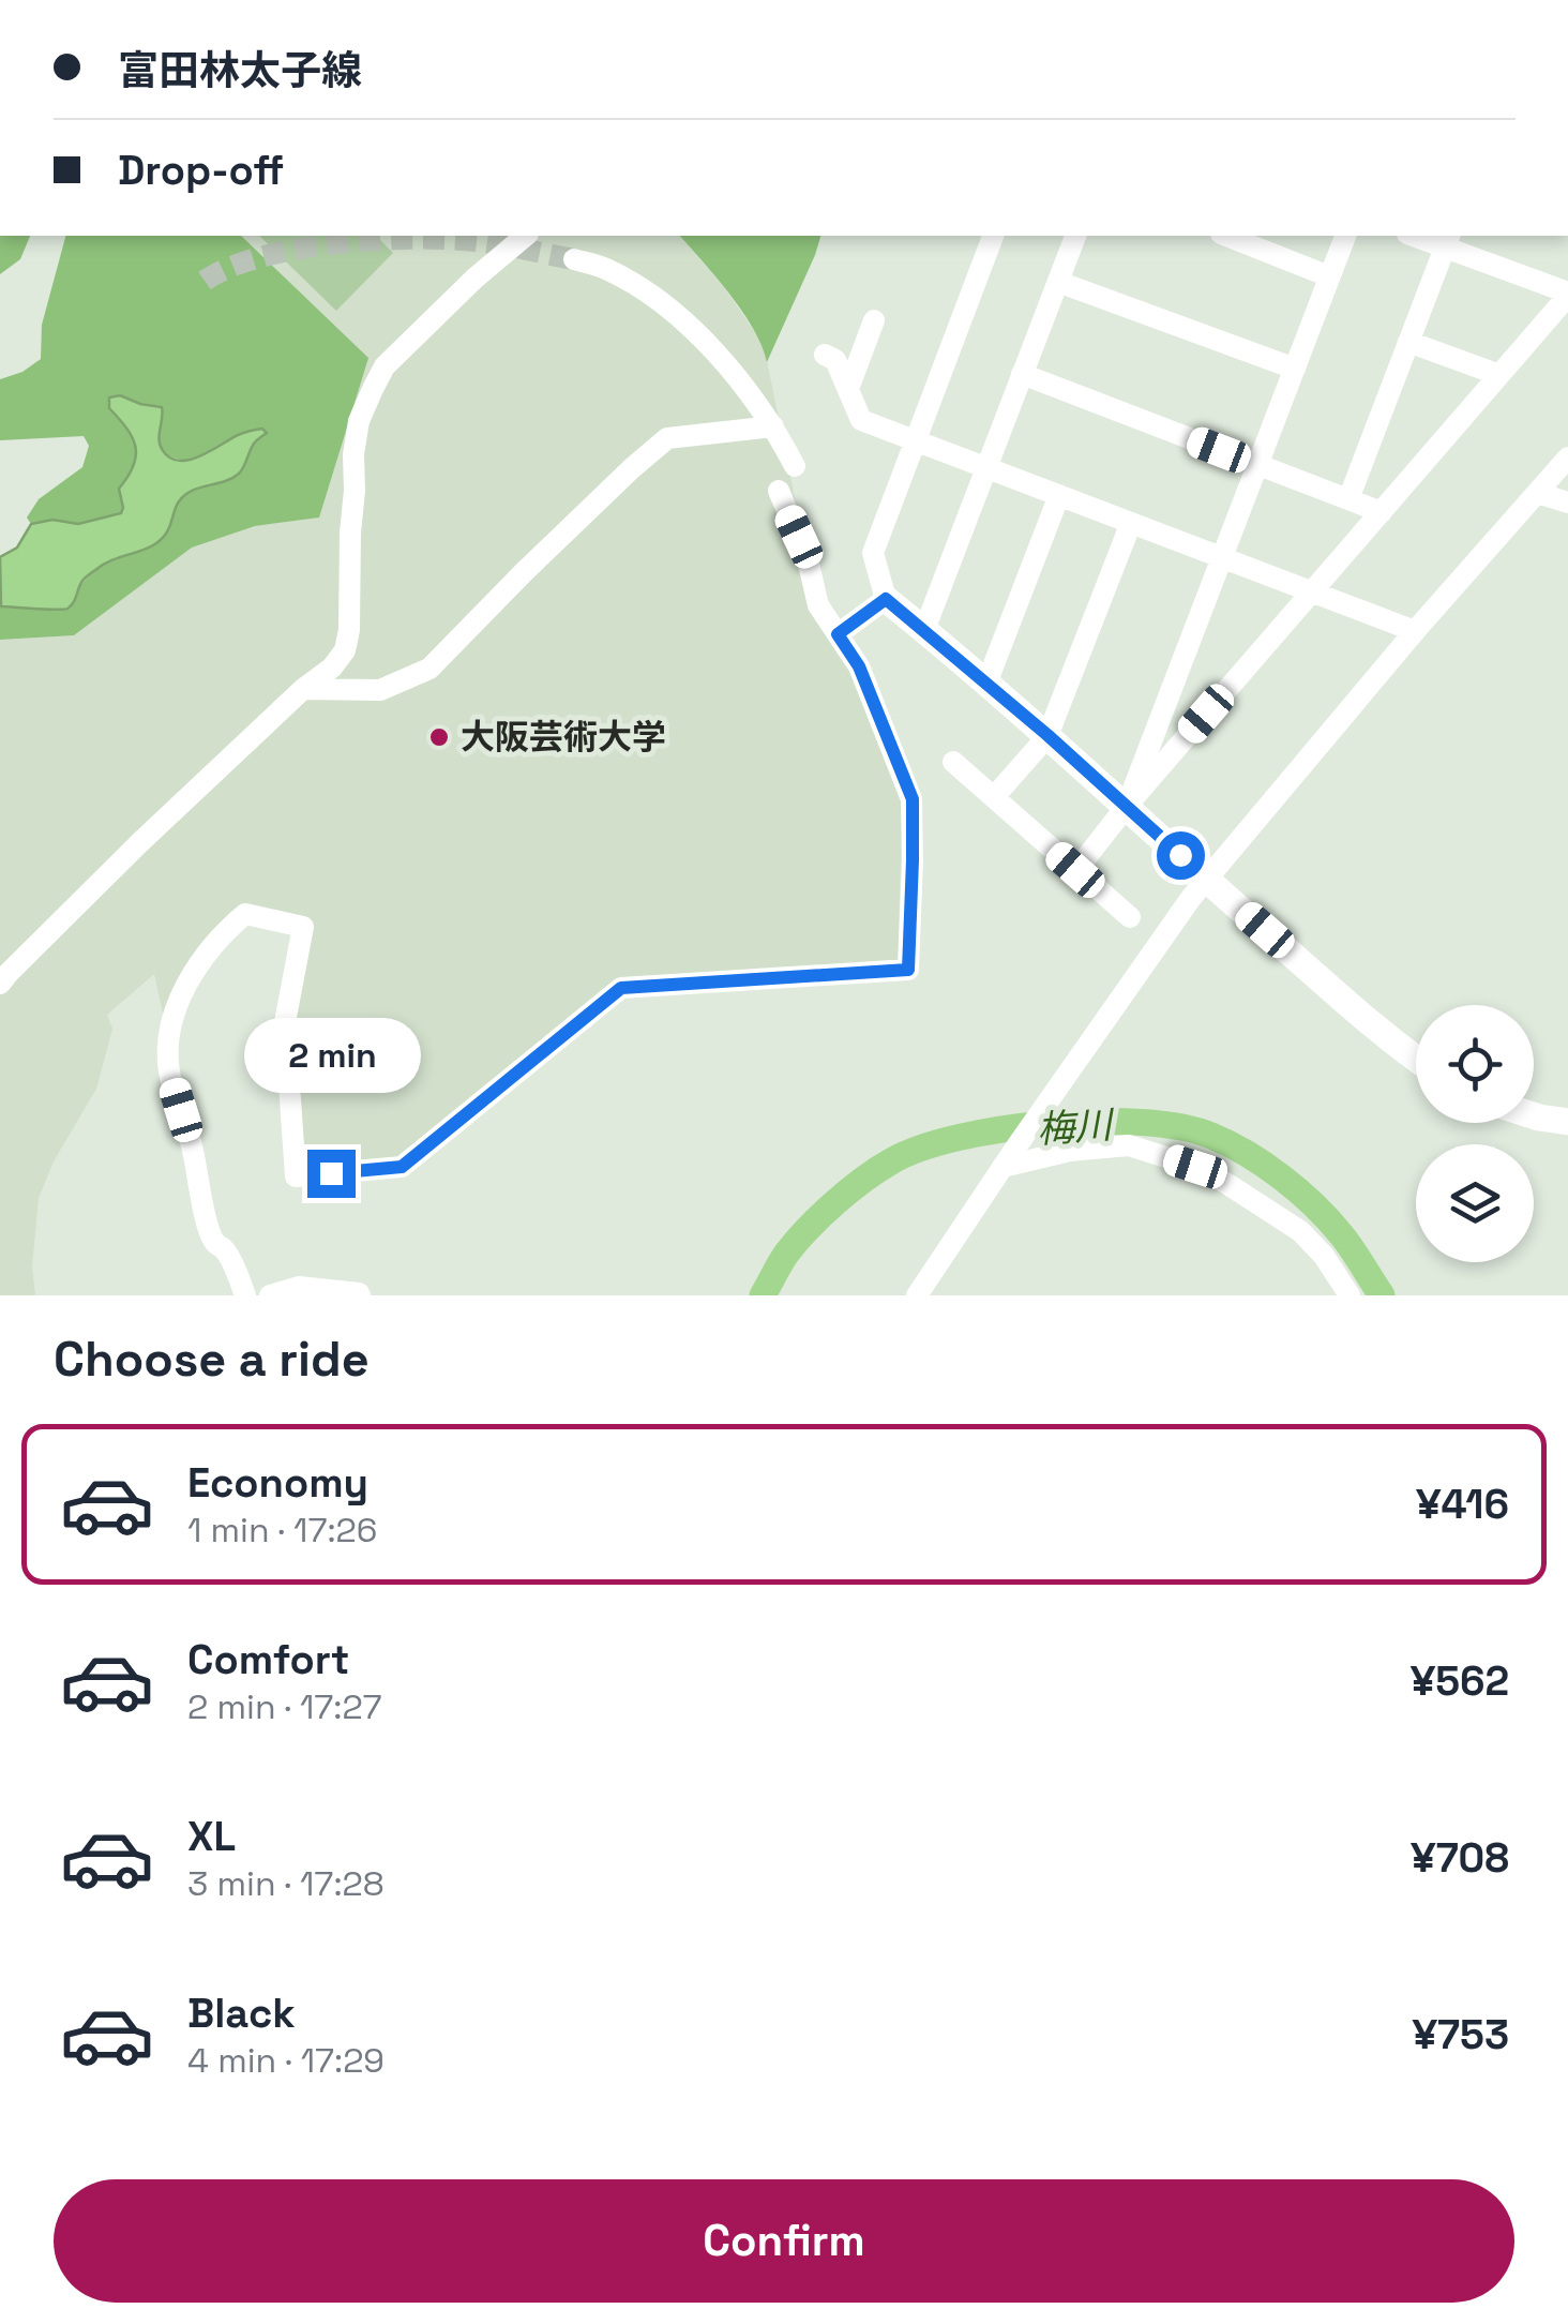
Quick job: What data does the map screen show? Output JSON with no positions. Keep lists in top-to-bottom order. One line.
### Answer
{"water":["梅川"],"places":["大阪芸術大学"],"page":{"banner":["富田林太子線","Drop-off"],"bubble":"2 min","heading":"Choose a ride","list":[{"name":"Economy","note":"1 min · 17:26","value":"¥416"},{"name":"Comfort","note":"2 min · 17:27","value":"¥562"},{"name":"XL","note":"3 min · 17:28","value":"¥708"},{"name":"Black","note":"4 min · 17:29","value":"¥753"}],"buttons":"Confirm"}}
